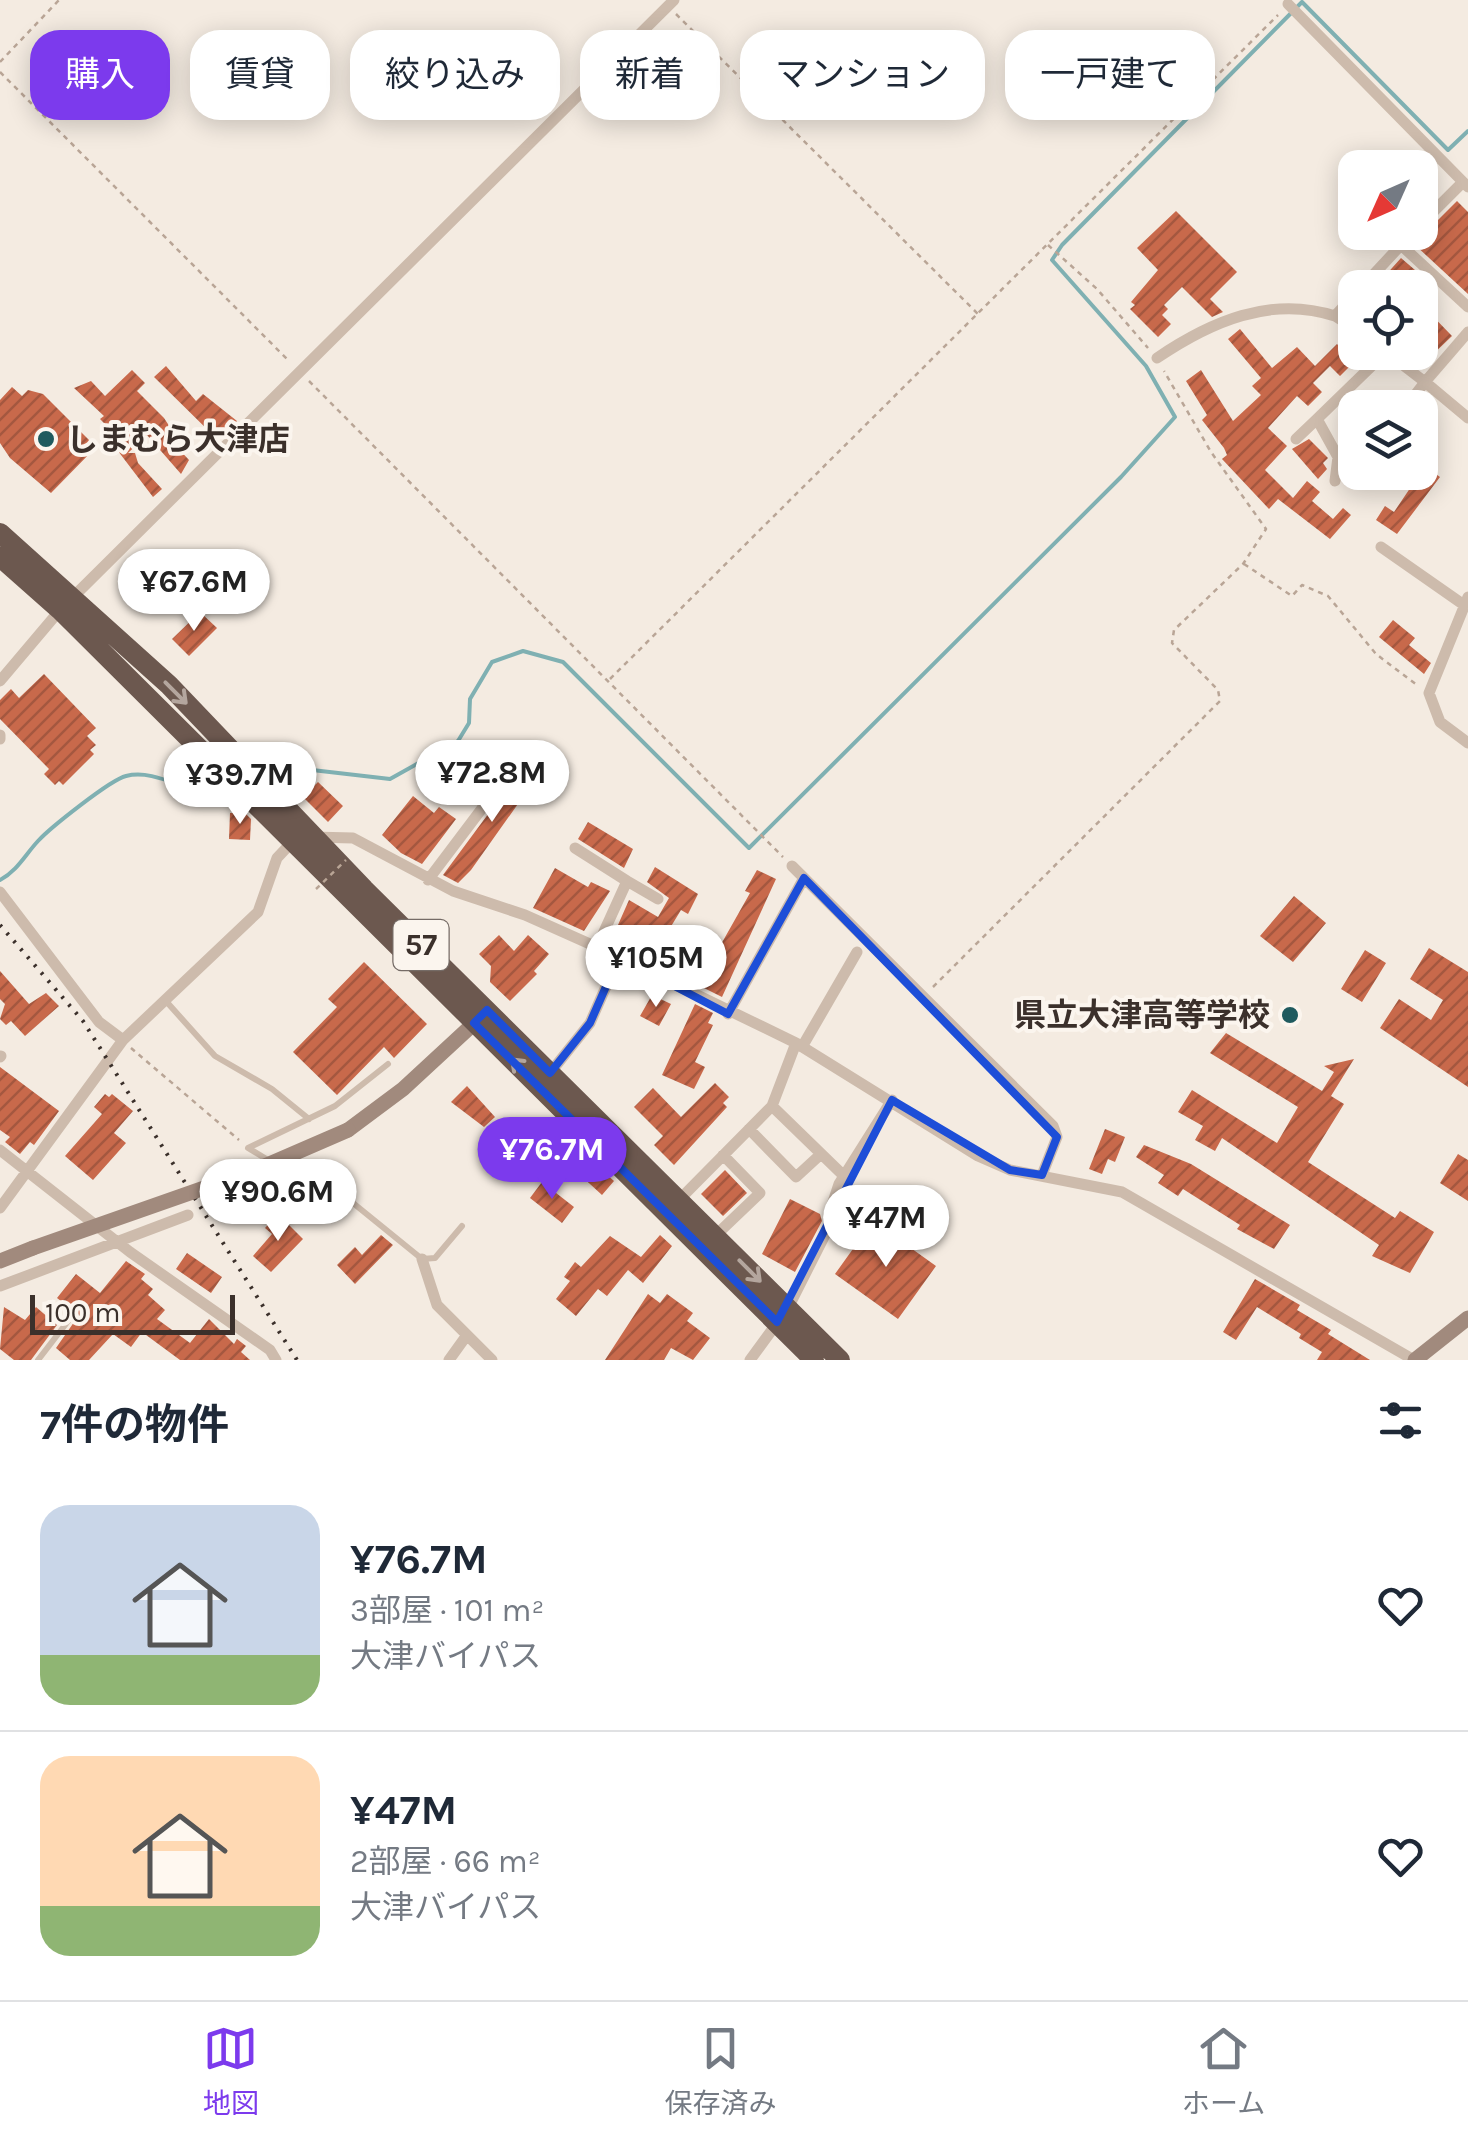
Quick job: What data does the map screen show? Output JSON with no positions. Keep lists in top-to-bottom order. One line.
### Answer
{"streets":{"highway":["57"]},"places":["しまむら大津店","県立大津高等学校"],"scale_bar":"100 m","north":"bottom left","page":{"chip":["購入","賃貸","絞り込み","新着","マンション","一戸建て"],"price":["¥67.6M","¥72.8M","¥39.7M","¥105M","¥76.7M","¥90.6M","¥47M"],"scale":"100 m","heading":"7件の物件","list":[{"name":"¥76.7M","note":"3部屋 · 101 m² · 大津バイパス"},{"name":"¥47M","note":"2部屋 · 66 m² · 大津バイパス"}],"tabs":["地図","保存済み","ホーム"]}}
